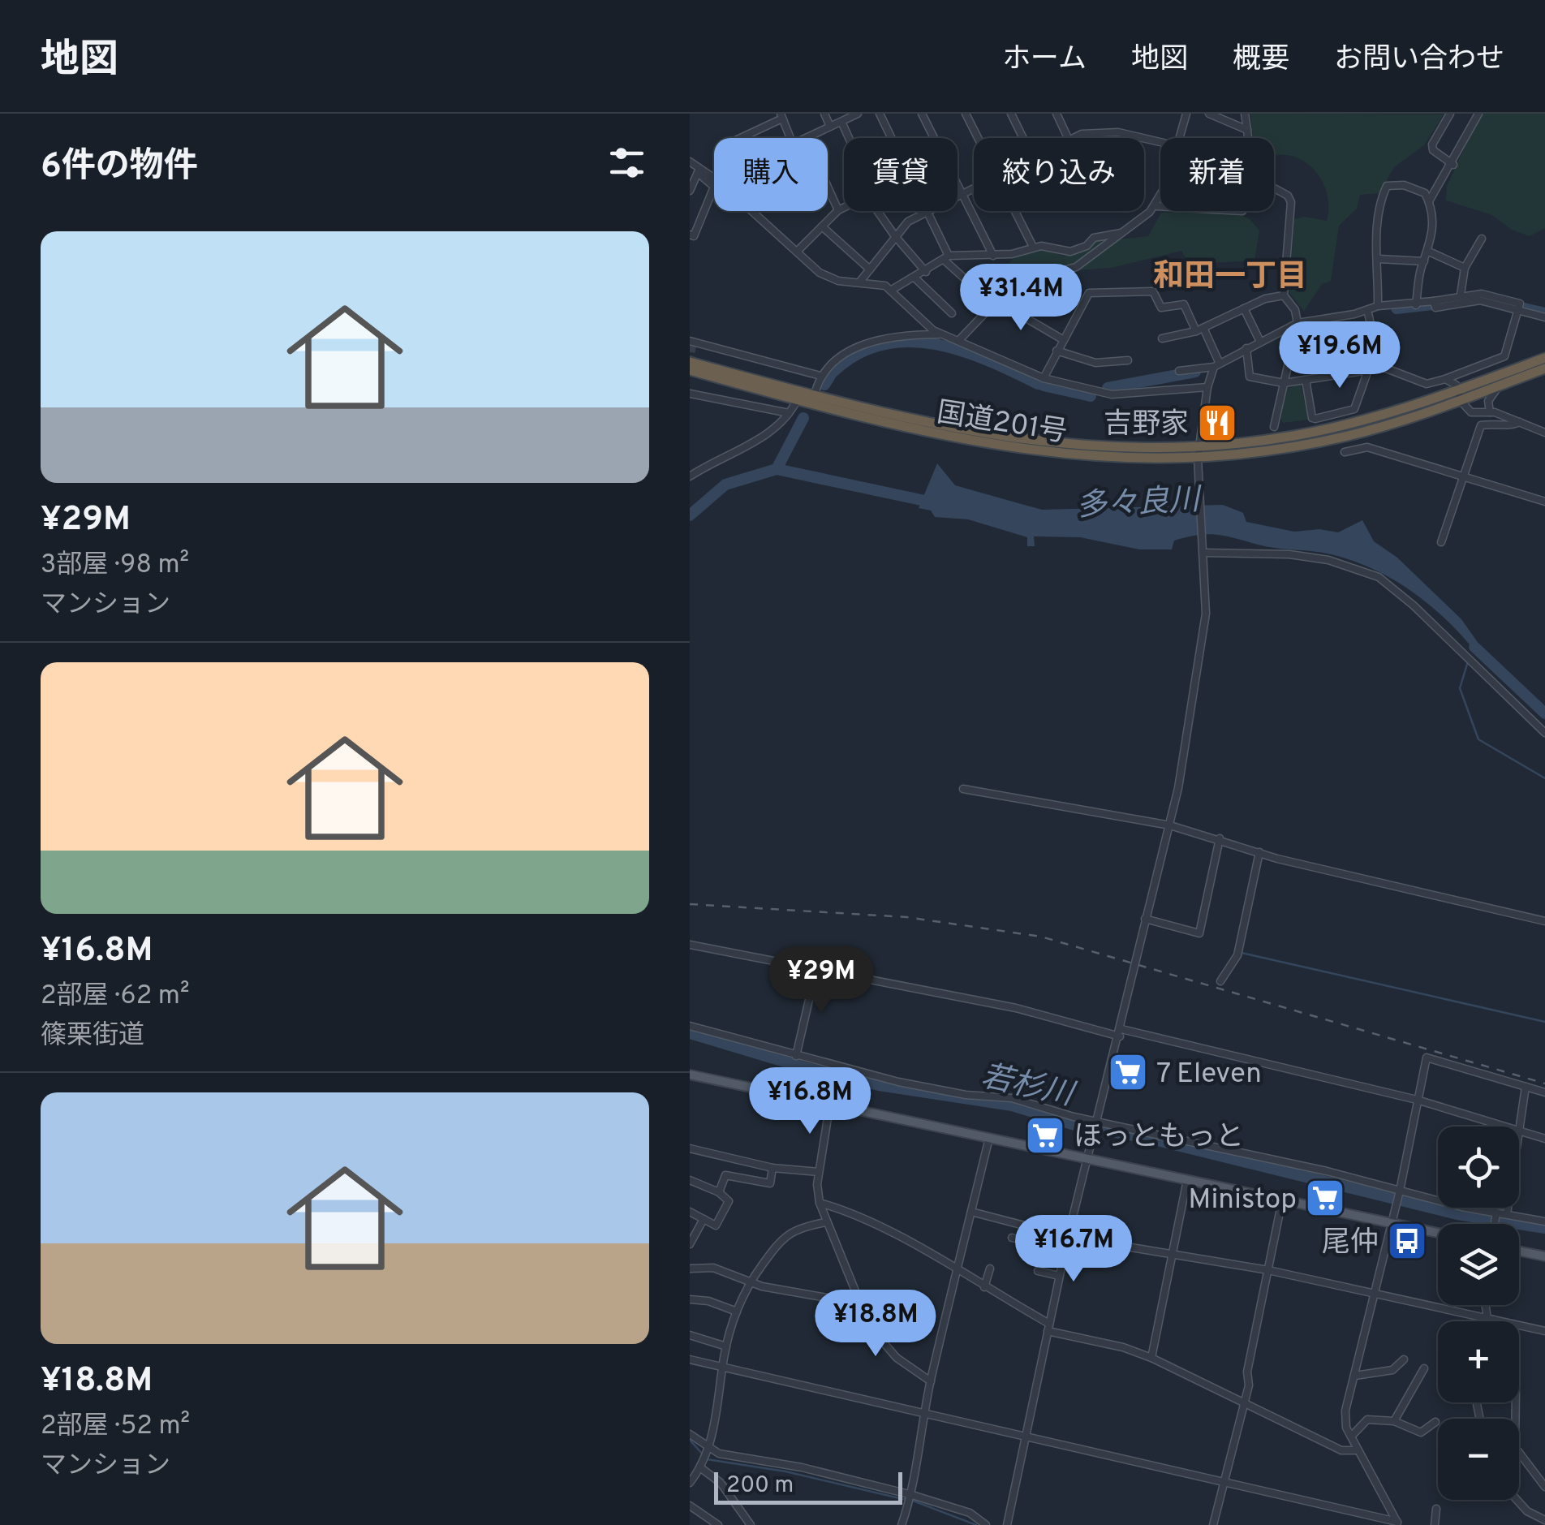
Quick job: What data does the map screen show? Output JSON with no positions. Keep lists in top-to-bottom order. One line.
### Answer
{"streets":{"highway":["国道201号"]},"districts":["和田一丁目"],"water":["多々良川","若杉川"],"places":{"restaurant":["吉野家"],"supermarket":["7 Eleven","ほっともっと","Ministop"],"bus stop":["尾仲"]},"scale_bar":"200 m","page":{"header":"地図","nav":["ホーム","地図","概要","お問い合わせ"],"heading":"6件の物件","chip":["購入","賃貸","絞り込み","新着"],"list":[{"name":"¥29M","note":"3部屋 · 98 m² · マンション"},{"name":"¥16.8M","note":"2部屋 · 62 m² · 篠栗街道"},{"name":"¥18.8M","note":"2部屋 · 52 m² · マンション"}],"price":["¥31.4M","¥19.6M","¥29M","¥16.8M","¥16.7M","¥18.8M"],"map_buttons":["+","−"],"scale":"200 m"}}
